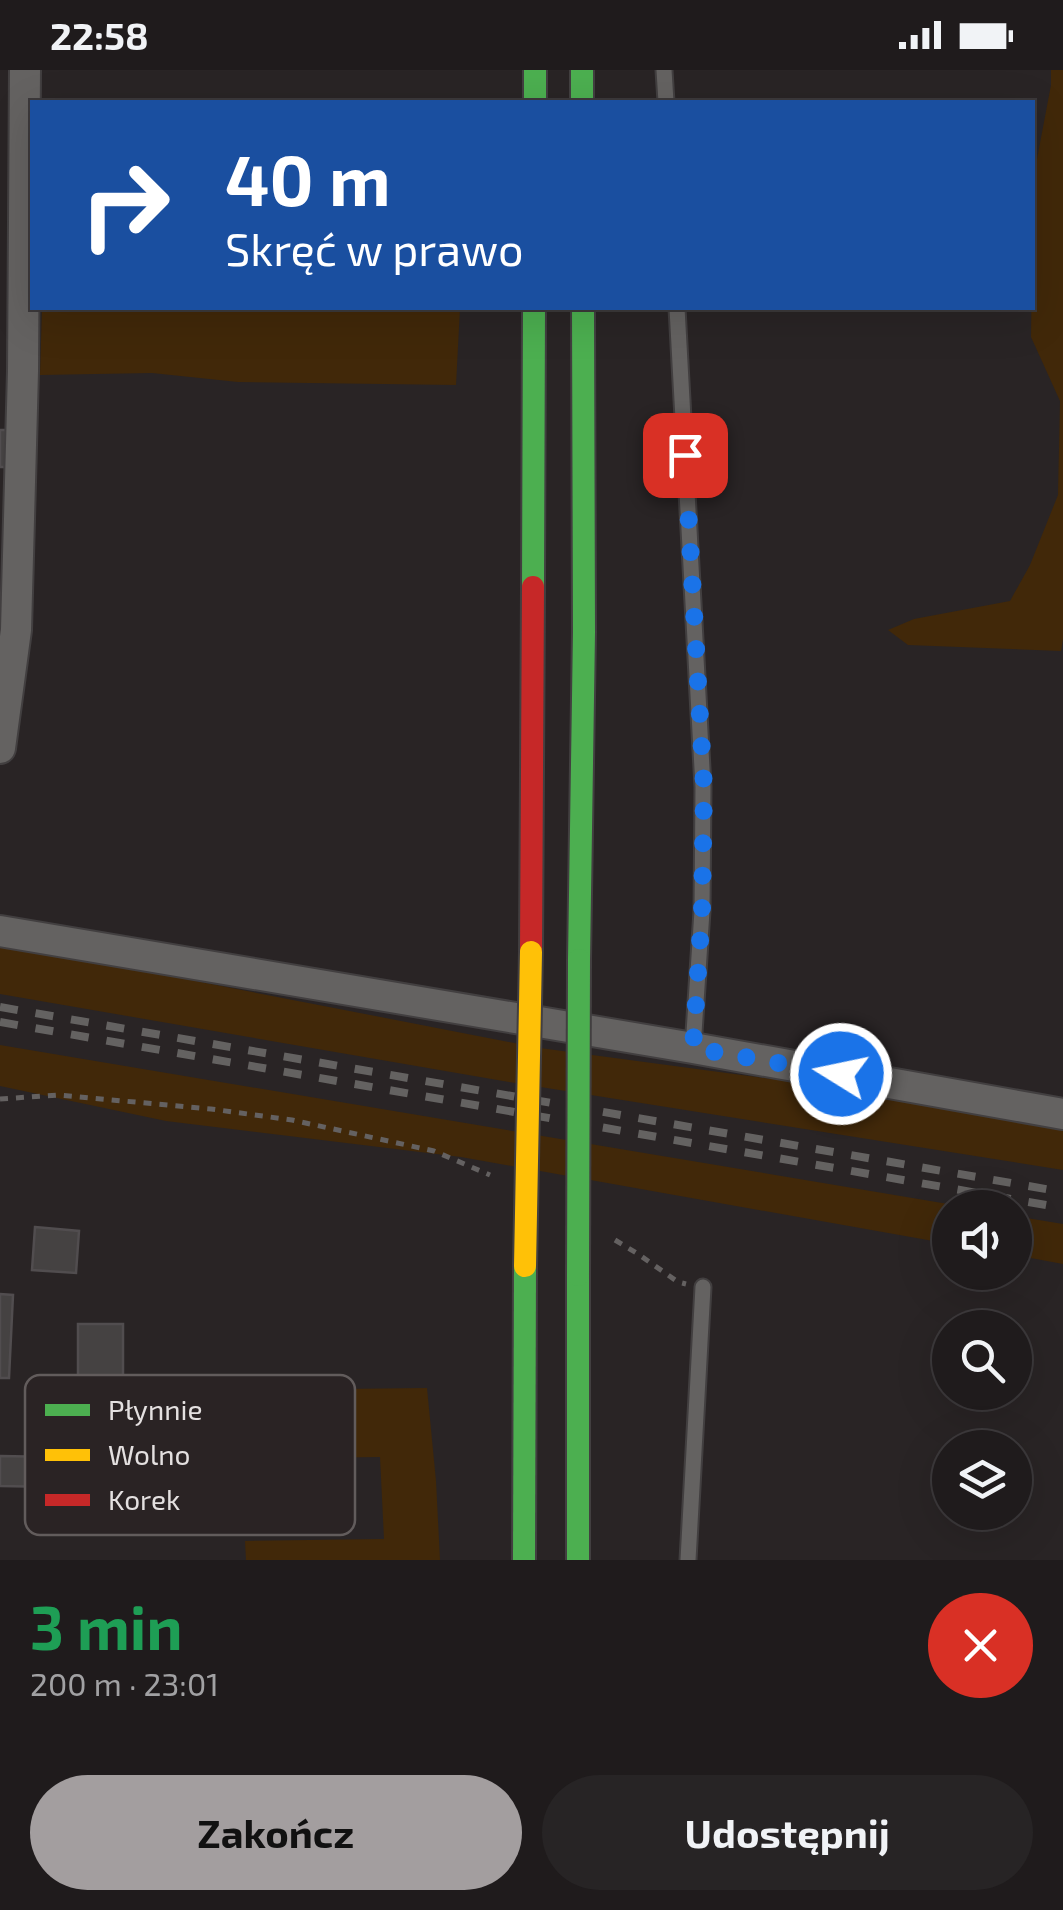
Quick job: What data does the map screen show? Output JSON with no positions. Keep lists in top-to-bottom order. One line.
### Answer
{"legend":["Płynnie","Wolno","Korek"],"page":{"status":"22:58","turn":["40 m","Skręć w prawo"],"heading":["3 min","200 m · 23:01"],"buttons":["Zakończ","Udostępnij"]}}
